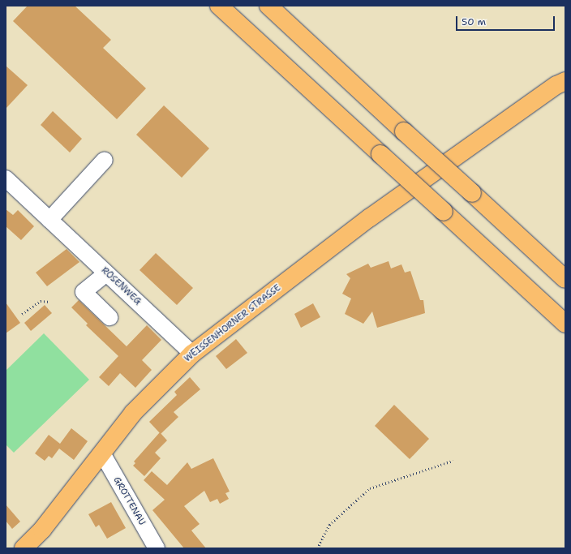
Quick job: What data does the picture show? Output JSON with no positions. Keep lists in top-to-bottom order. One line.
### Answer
{"streets":{"main road":["WEISSENHORNER STRASSE"],"street":["ROSENWEG","GROTTENAU"]},"crossings":[["ROSENWEG","WEISSENHORNER STRASSE"],["WEISSENHORNER STRASSE","GROTTENAU"]],"scale_bar":"50 m"}
